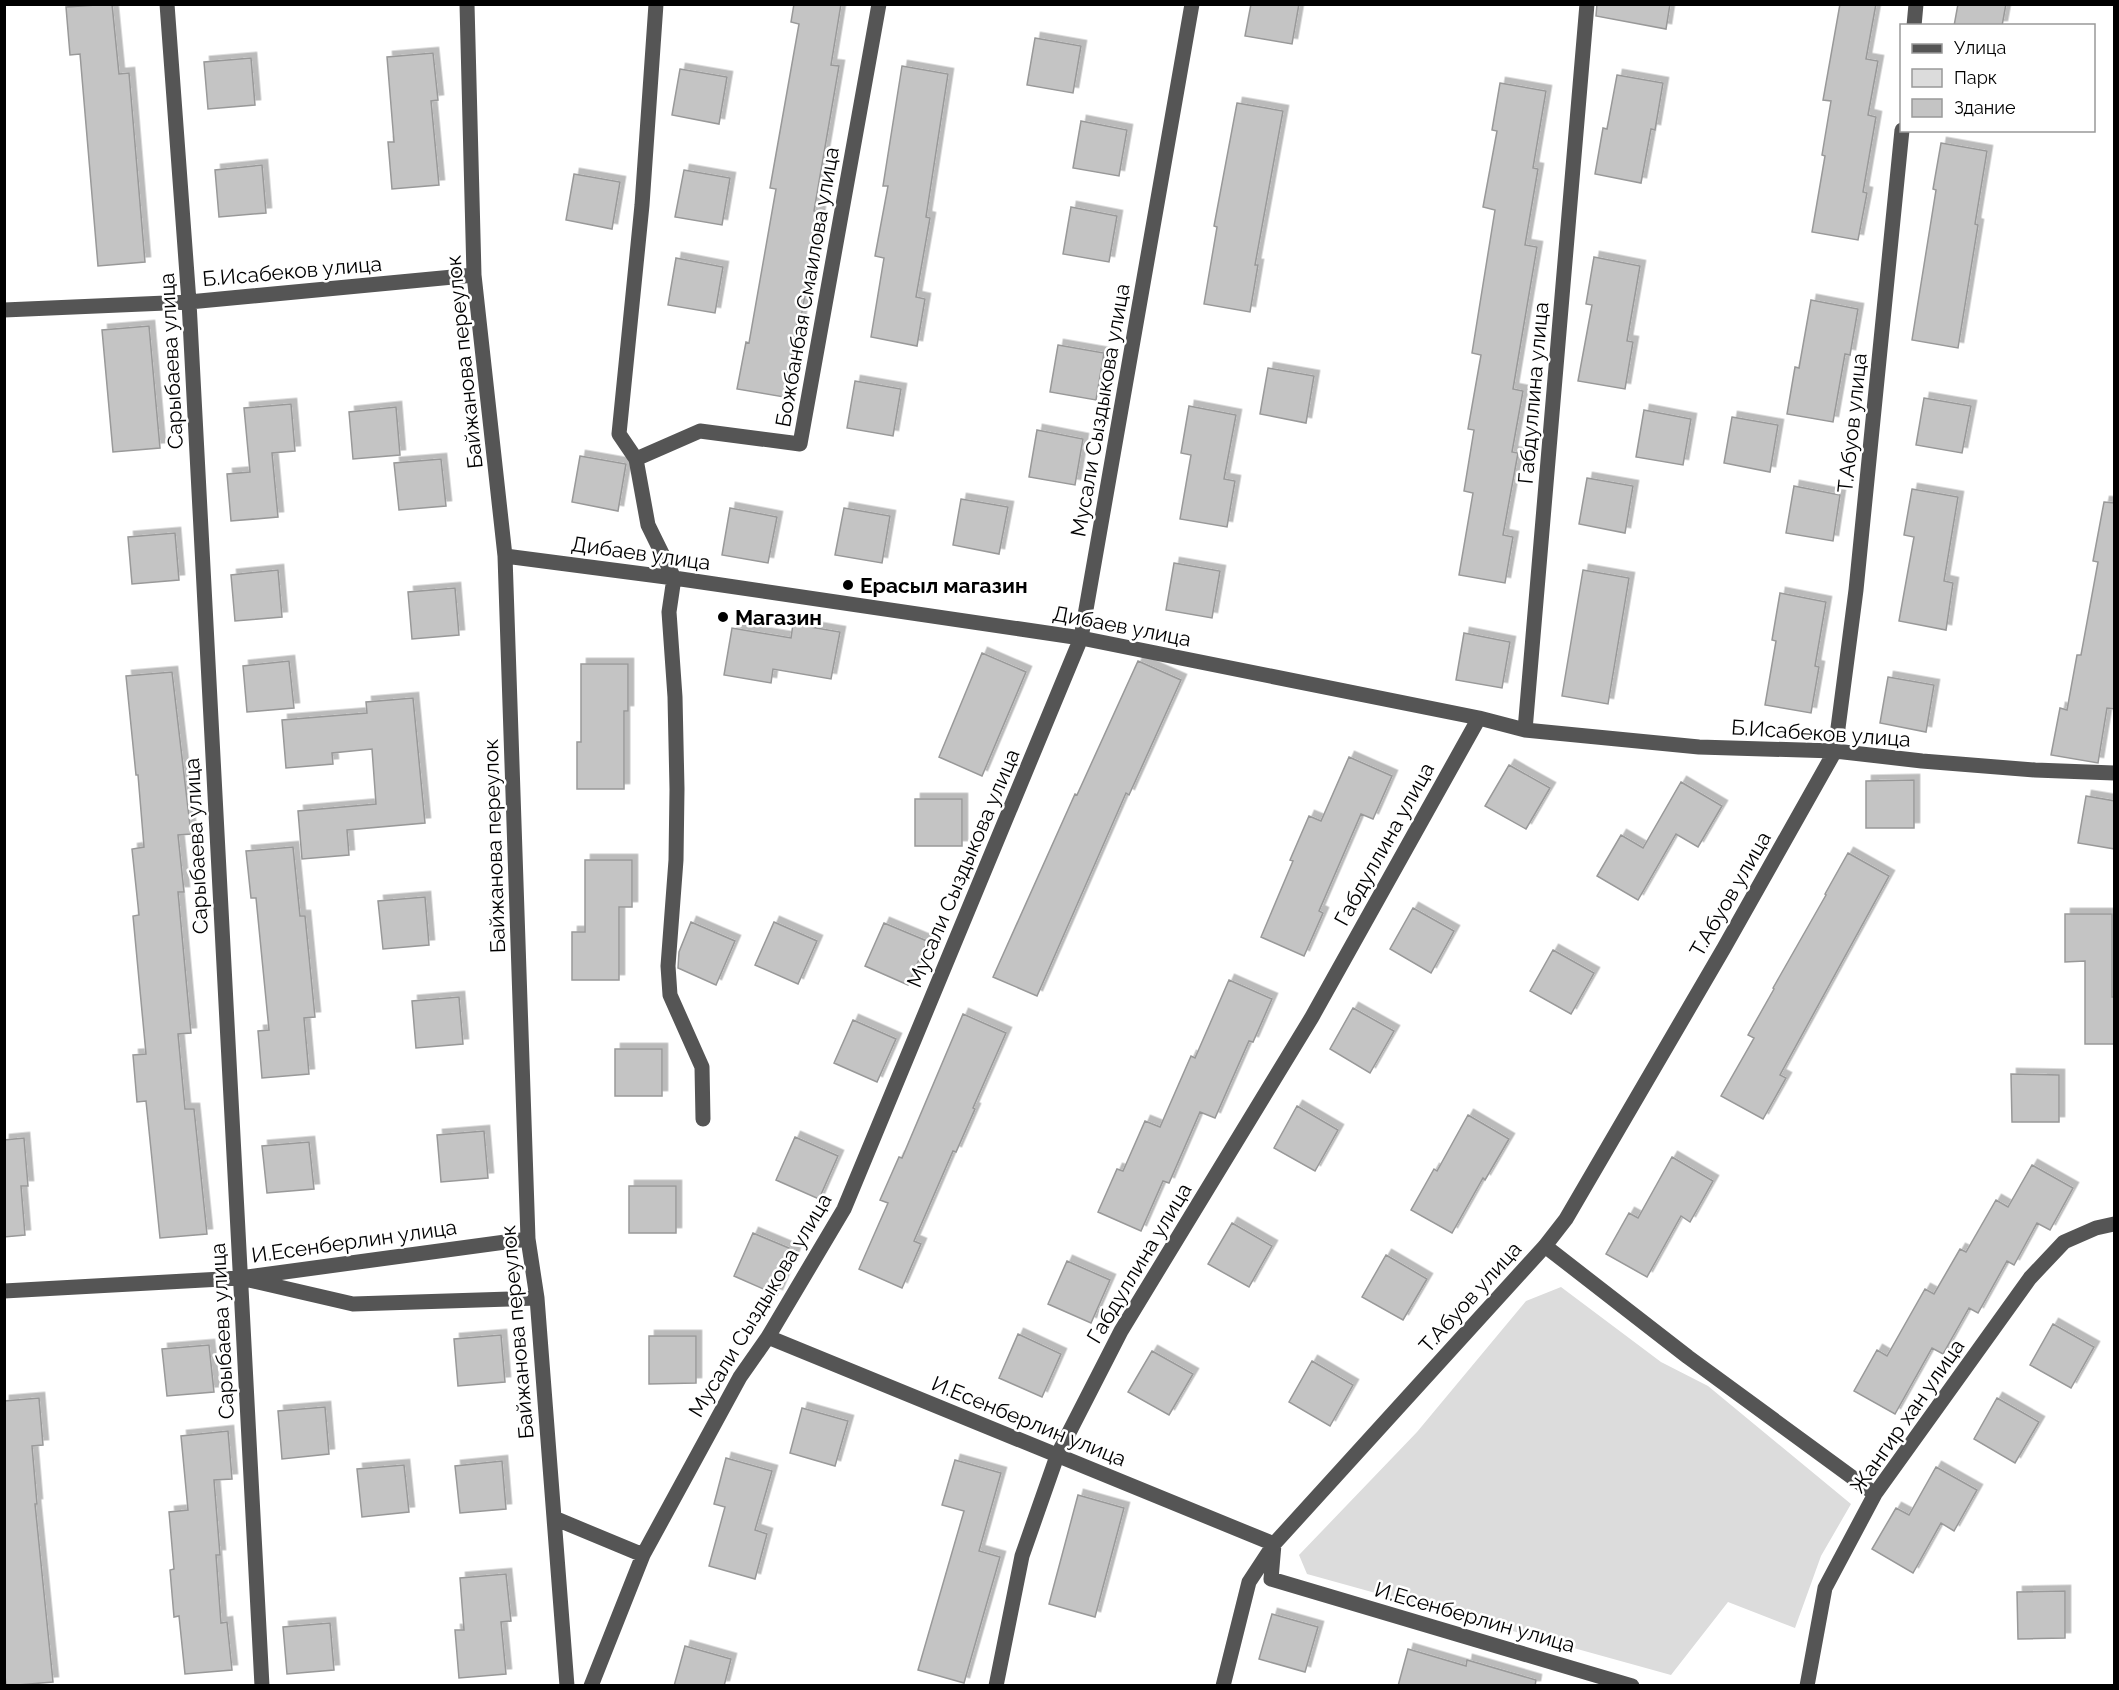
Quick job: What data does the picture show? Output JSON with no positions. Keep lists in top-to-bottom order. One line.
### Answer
{"streets":{"street":["Б.Исабеков улица","Божбанбая Смаилова улица","Сарыбаева улица","Байжанова переулок","Габдуллина улица","Мусали Сыздыкова улица","Т.Абуов улица","Дибаев улица","И.Есенберлин улица","Жангир хан улица"]},"crossings":[["Б.Исабеков улица","Сарыбаева улица"],["Б.Исабеков улица","Байжанова переулок"],["Б.Исабеков улица","Габдуллина улица"],["Б.Исабеков улица","Т.Абуов улица"],["Сарыбаева улица","И.Есенберлин улица"],["Байжанова переулок","Дибаев улица"],["Байжанова переулок","И.Есенберлин улица"],["Габдуллина улица","Дибаев улица"],["Габдуллина улица","И.Есенберлин улица"],["Мусали Сыздыкова улица","Дибаев улица"],["Мусали Сыздыкова улица","И.Есенберлин улица"],["Т.Абуов улица","И.Есенберлин улица"]],"places":["Ерасыл магазин","Магазин"],"legend":["Улица","Парк","Здание"]}
